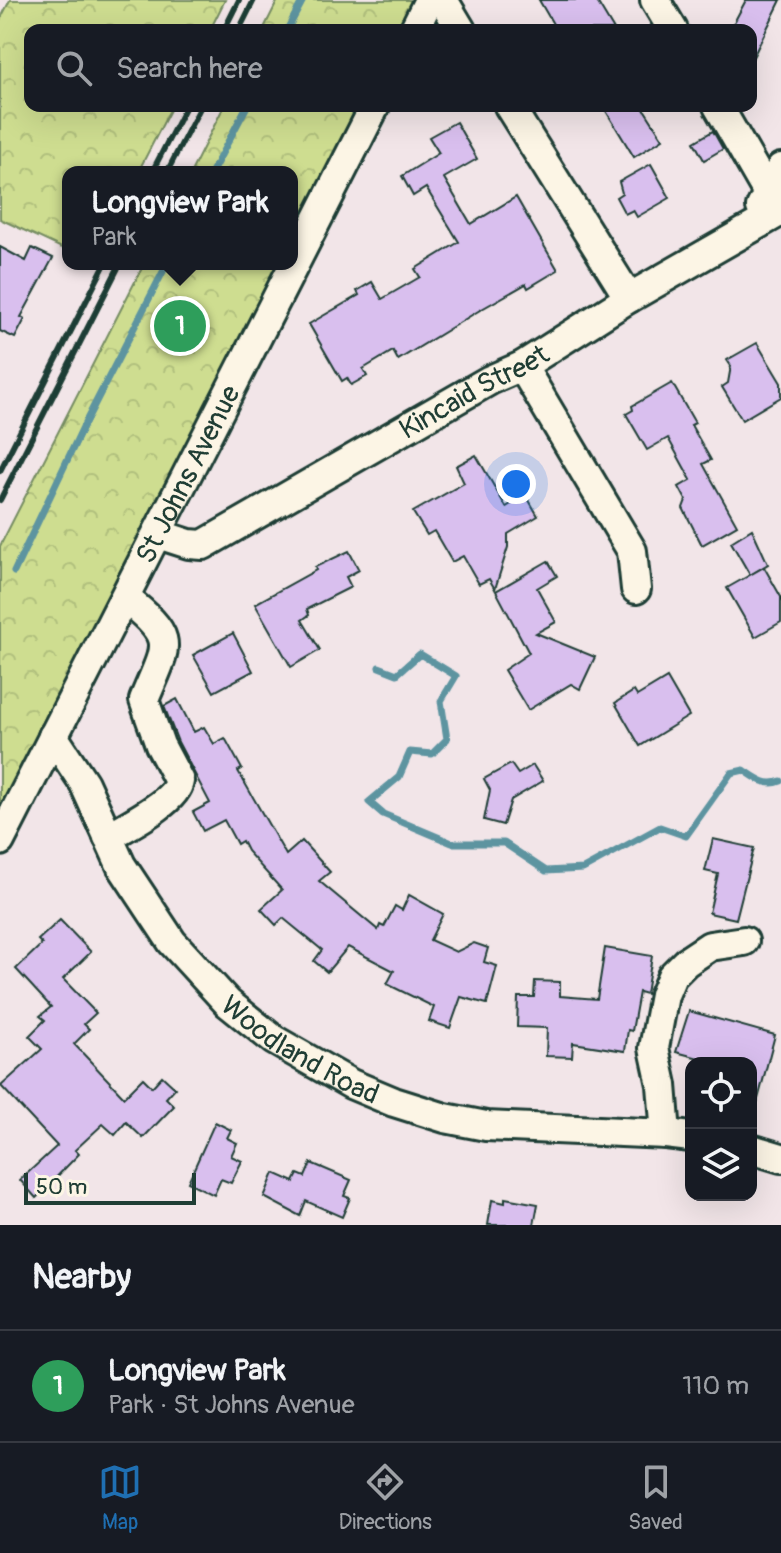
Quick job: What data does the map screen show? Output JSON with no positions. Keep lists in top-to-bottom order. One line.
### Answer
{"streets":{"street":["Kincaid Street","St Johns Avenue","Woodland Road"]},"crossings":[["Kincaid Street","St Johns Avenue"],["St Johns Avenue","Woodland Road"]],"scale_bar":"50 m","page":{"search":"Search here","popup":["Longview Park","Park"],"pins":"1","scale":"50 m","heading":"Nearby","list":[{"mark":"1","name":"Longview Park","note":"Park · St Johns Avenue","value":"110 m"}],"nav":["Map","Directions","Saved"]}}
